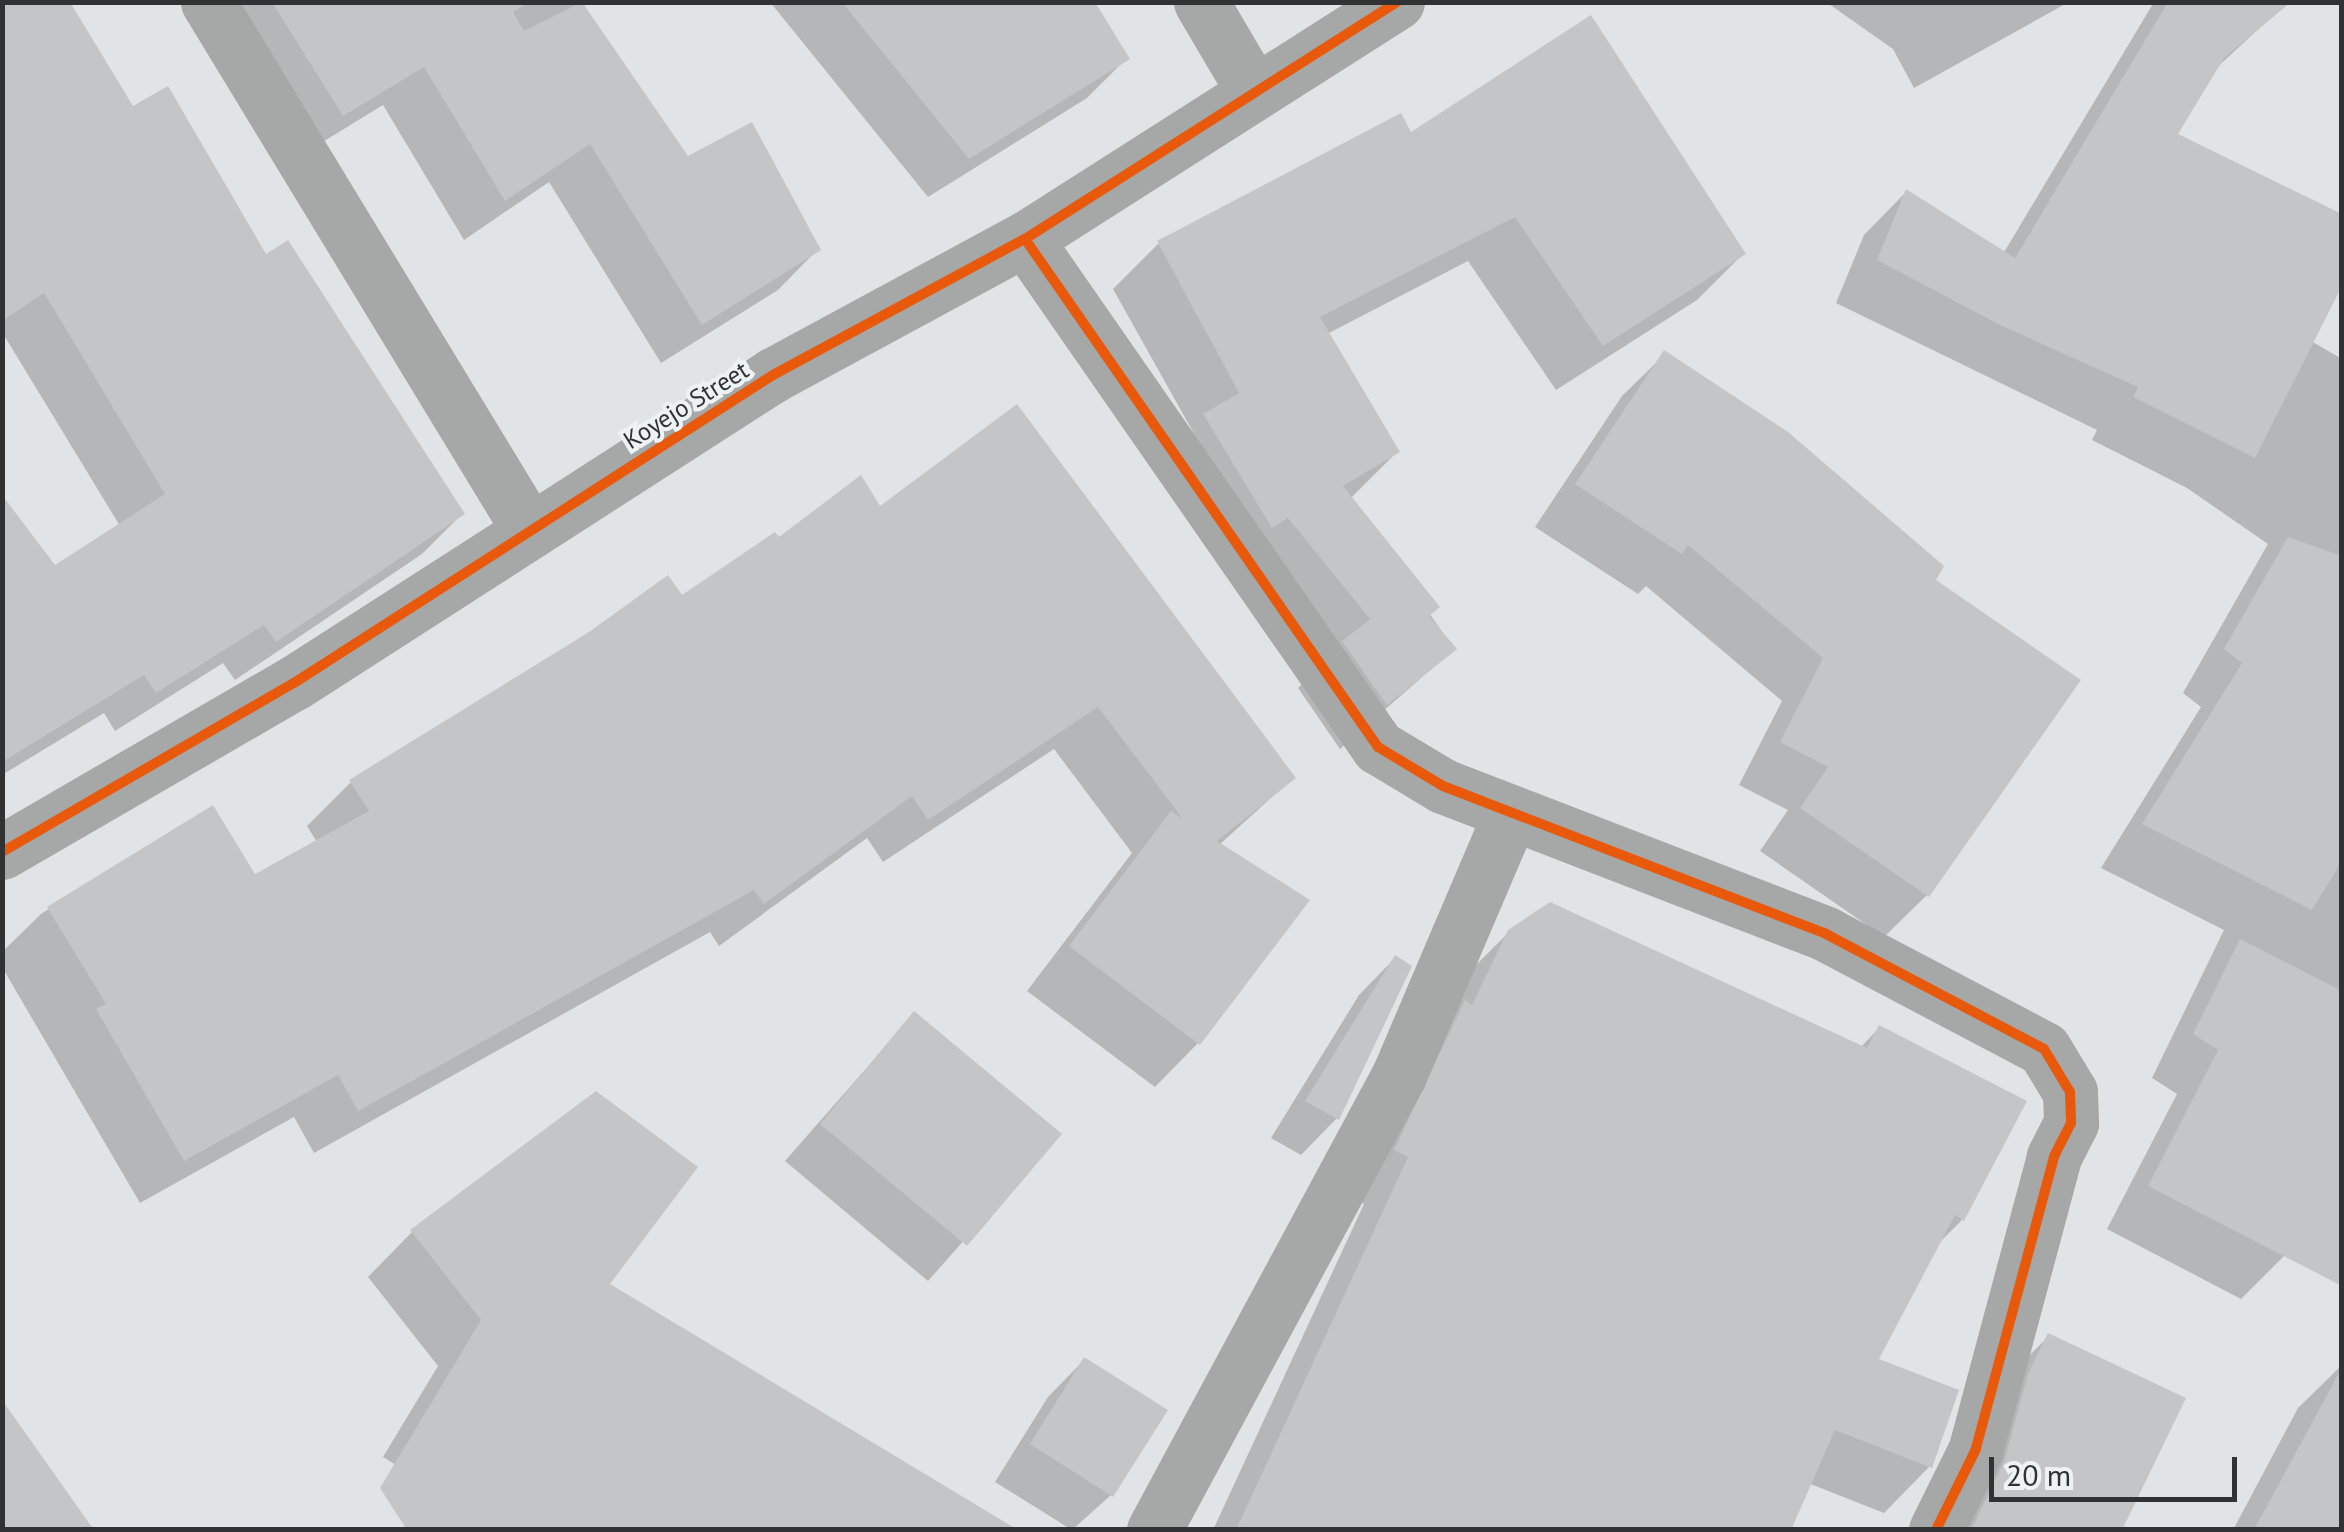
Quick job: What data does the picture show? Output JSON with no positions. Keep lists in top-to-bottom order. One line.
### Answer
{"streets":{"street":["Koyejo Street"]},"scale_bar":"20 m"}
